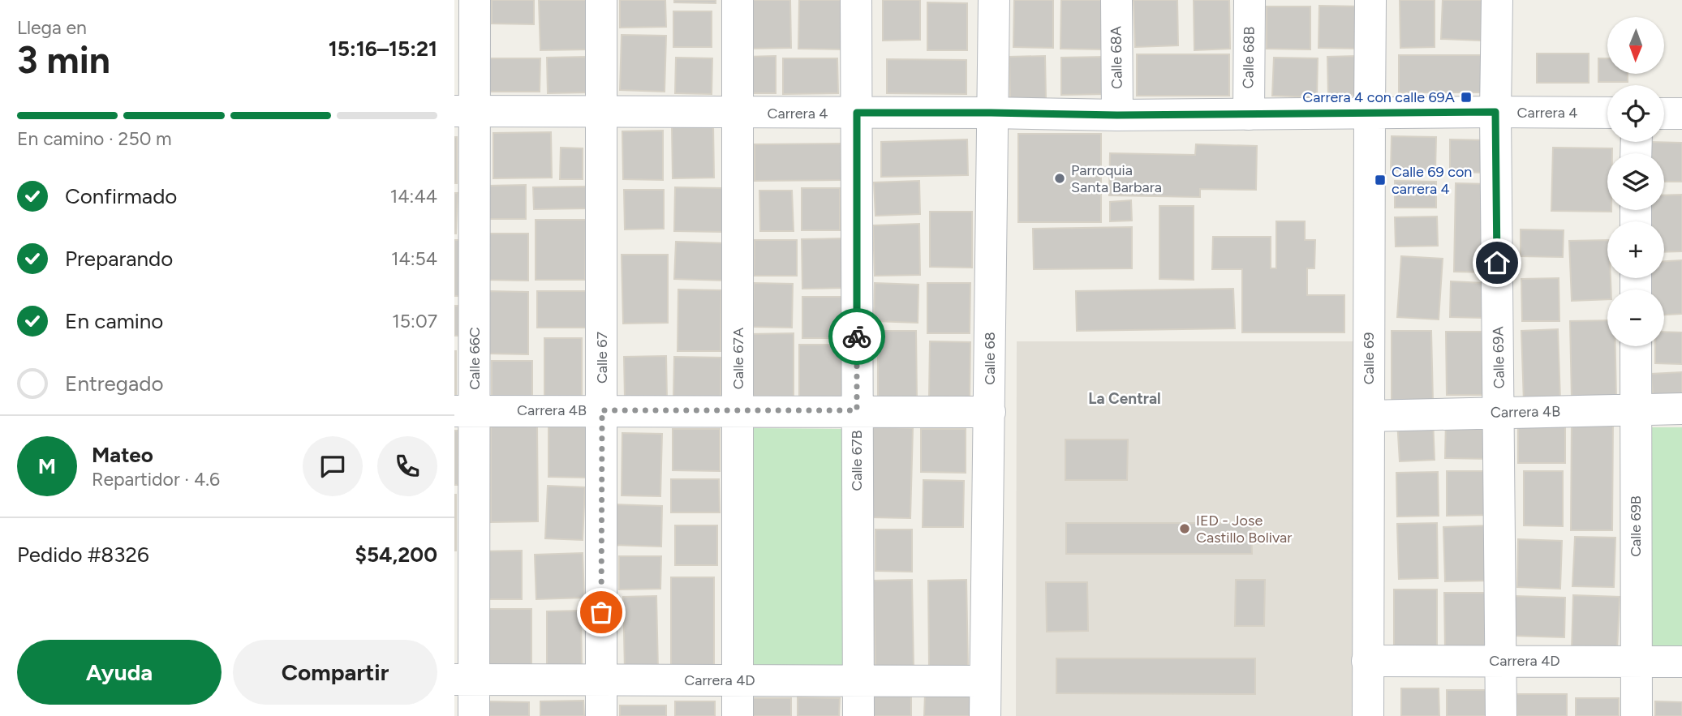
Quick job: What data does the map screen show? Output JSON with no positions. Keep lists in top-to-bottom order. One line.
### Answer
{"streets":{"street":["Calle 68A","Calle 68B","Carrera 4","Calle 67","Calle 69A","Calle 66C","Calle 67A","Calle 68","Calle 69","Carrera 4B","Calle 67B","Calle 69B","Carrera 4D"]},"crossings":[["Calle 68A","Carrera 4"],["Calle 68B","Carrera 4"],["Carrera 4","Calle 67"],["Carrera 4","Calle 69A"],["Carrera 4","Calle 66C"],["Carrera 4","Calle 67A"],["Carrera 4","Calle 68"],["Carrera 4","Calle 69"],["Carrera 4","Calle 67B"],["Calle 67","Carrera 4B"],["Calle 67","Carrera 4D"],["Calle 69A","Carrera 4B"],["Calle 69A","Carrera 4D"],["Calle 66C","Carrera 4B"],["Calle 66C","Carrera 4D"],["Calle 67A","Carrera 4B"],["Calle 67A","Carrera 4D"],["Calle 68","Carrera 4B"],["Calle 68","Carrera 4D"],["Calle 69","Carrera 4B"],["Calle 69","Carrera 4D"],["Carrera 4B","Calle 67B"],["Carrera 4B","Calle 69B"],["Calle 67B","Carrera 4D"],["Calle 69B","Carrera 4D"]],"districts":["La Central"],"places":{"transit":["Carrera 4 con calle 69A","Calle 69 con carrera 4"],"other":["Parroquia Santa Barbara","IED - Jose Castillo Bolivar"]},"north":"bottom","page":{"heading":["3 min","Llega en","15:16–15:21"],"panel":["Mateo","Repartidor · 4.6","Pedido #8326","$54,200"],"map_buttons":["+","−"],"bar":"En camino · 250 m","list":[["Confirmado","14:44"],["Preparando","14:54"],["En camino","15:07"],"Entregado"],"round":"M","buttons":["Ayuda","Compartir"]}}
